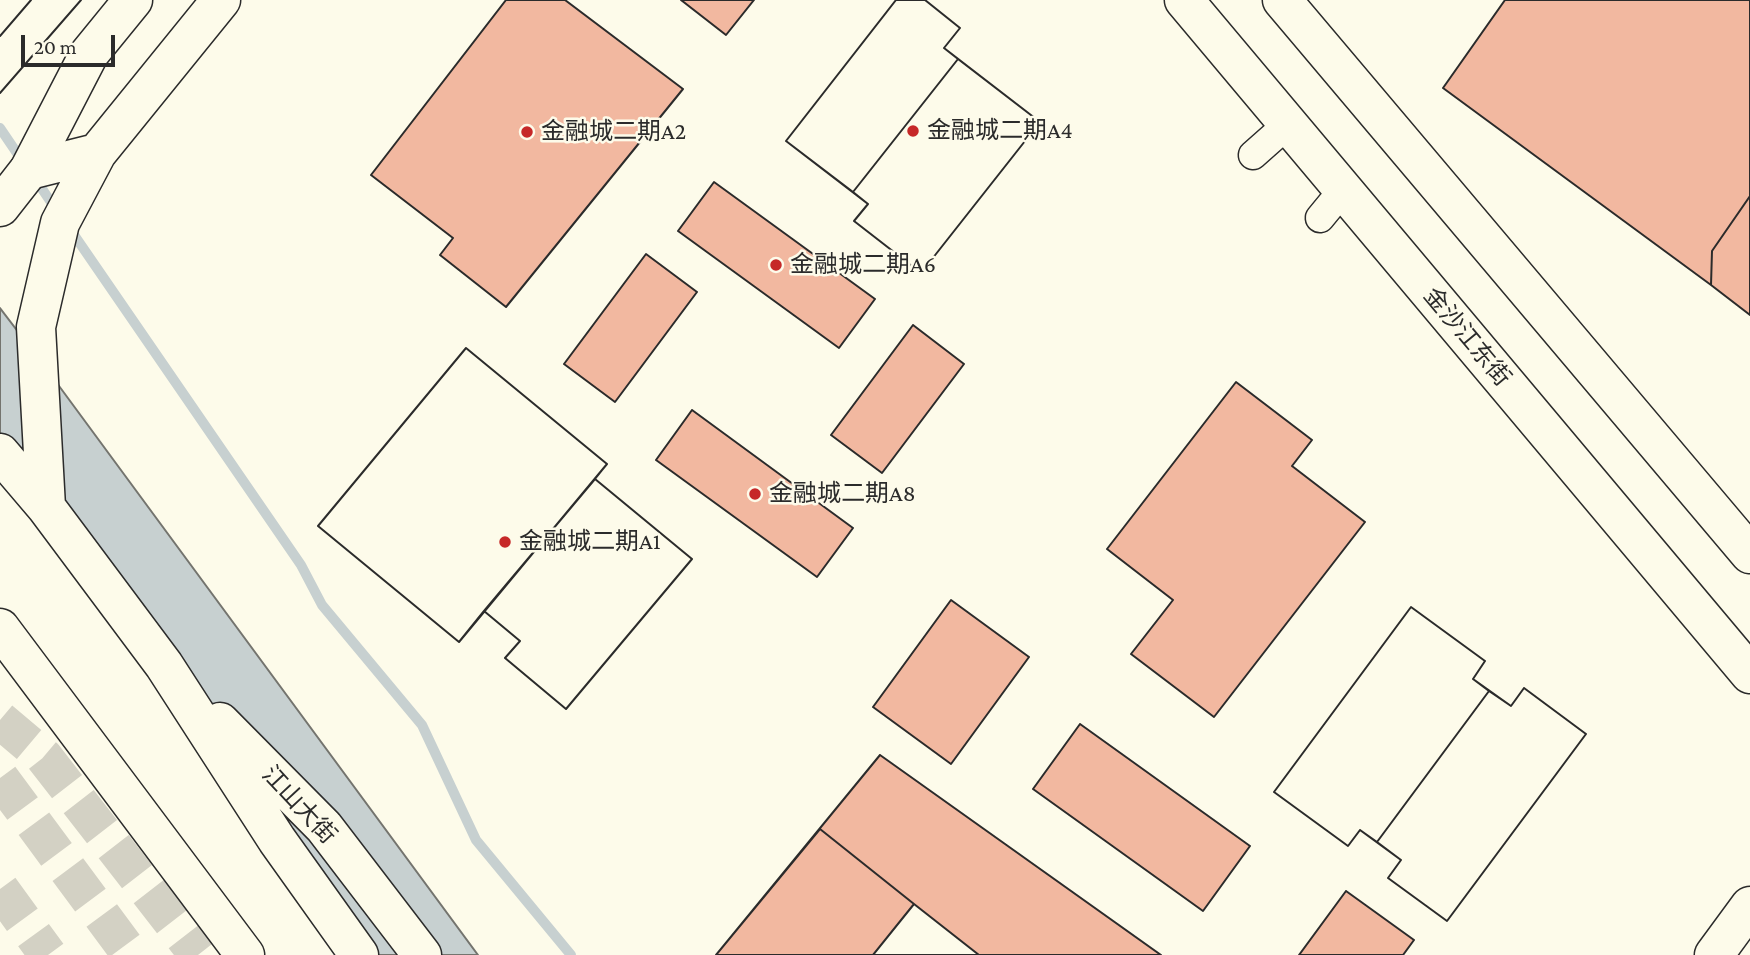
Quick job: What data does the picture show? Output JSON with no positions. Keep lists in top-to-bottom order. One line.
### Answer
{"streets":{"main road":["金沙江东街","江山大街"]},"places":["金融城二期A4","金融城二期A2","金融城二期A6","金融城二期A8","金融城二期A1"],"scale_bar":"20 m"}
